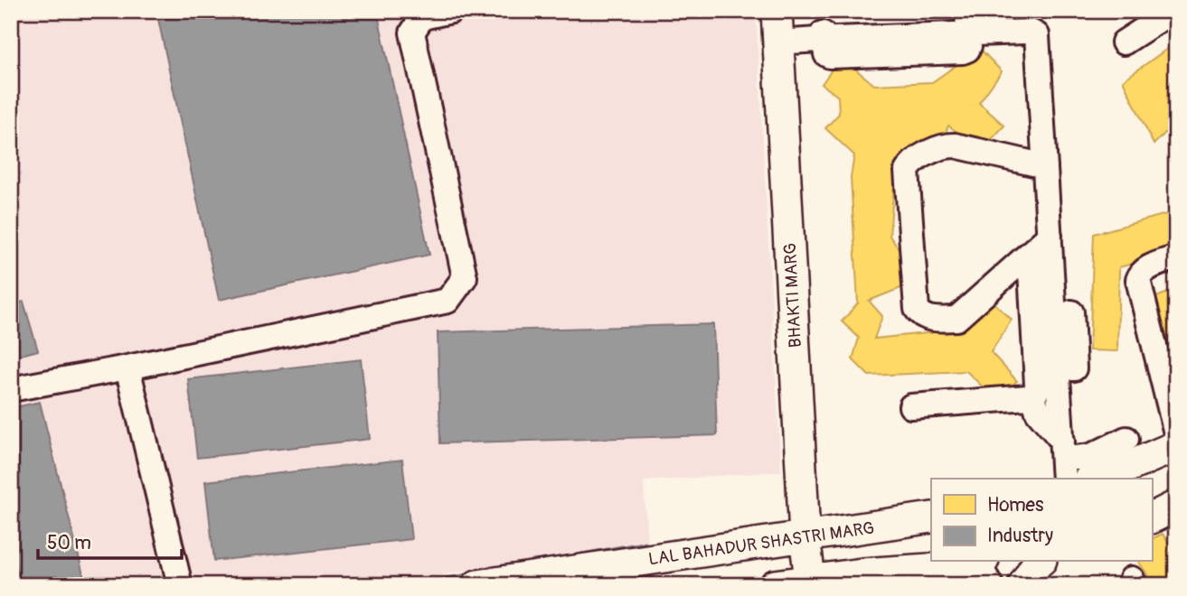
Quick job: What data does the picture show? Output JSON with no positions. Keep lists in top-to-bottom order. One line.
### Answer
{"streets":{"main road":["BHAKTI MARG","LAL BAHADUR SHASTRI MARG"]},"crossings":[["BHAKTI MARG","LAL BAHADUR SHASTRI MARG"]],"legend":["Homes","Industry"],"scale_bar":"50 m"}
